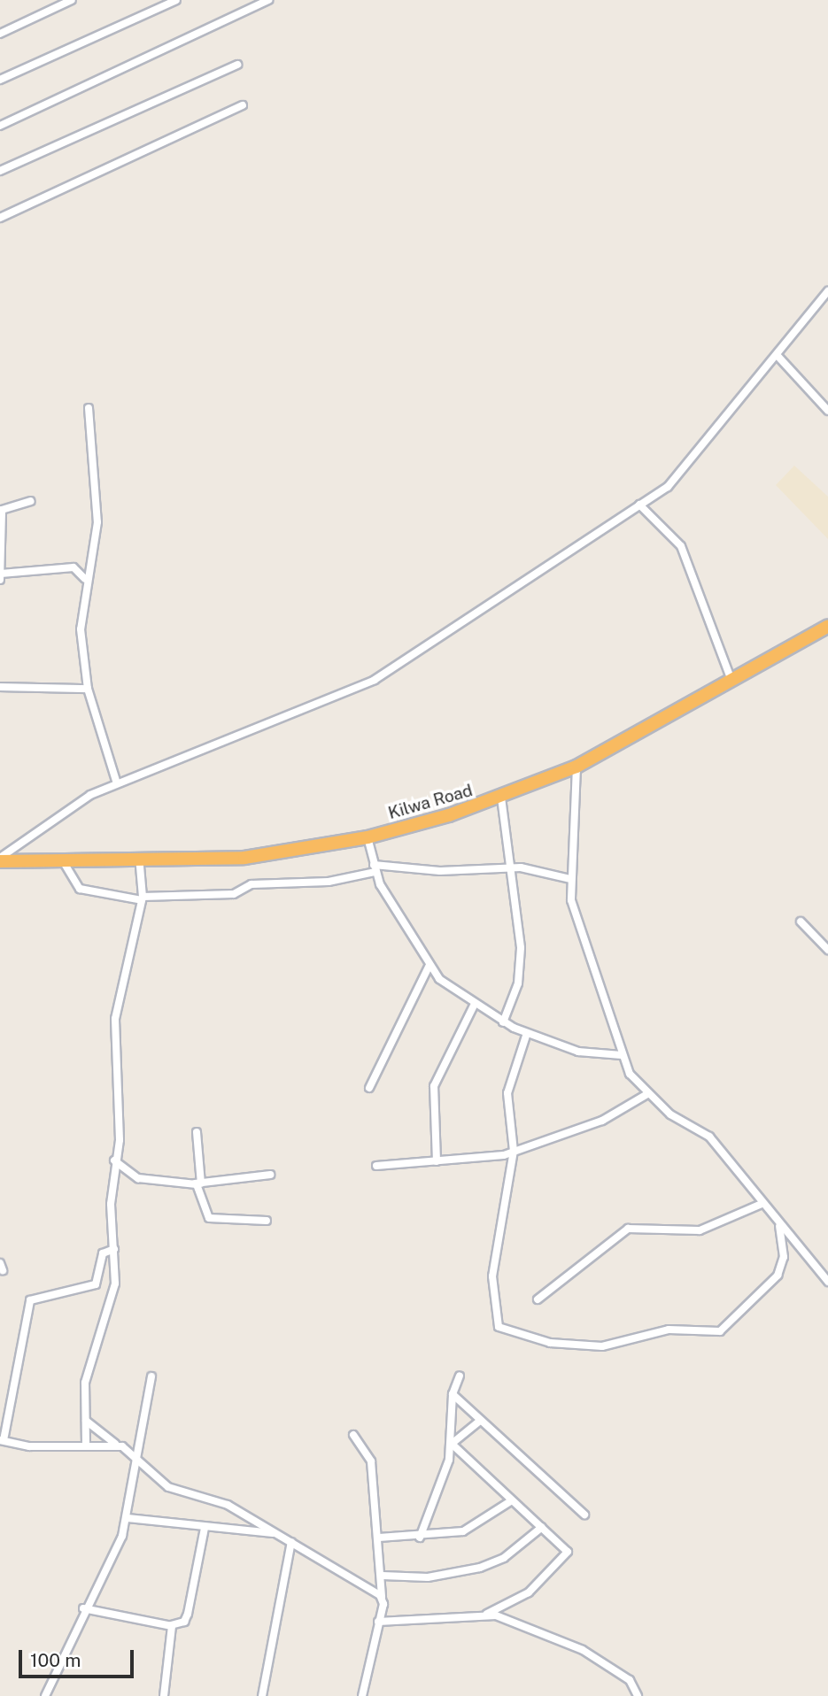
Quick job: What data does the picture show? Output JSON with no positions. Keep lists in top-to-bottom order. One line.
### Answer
{"streets":{"highway":["Kilwa Road"]},"scale_bar":"100 m"}
